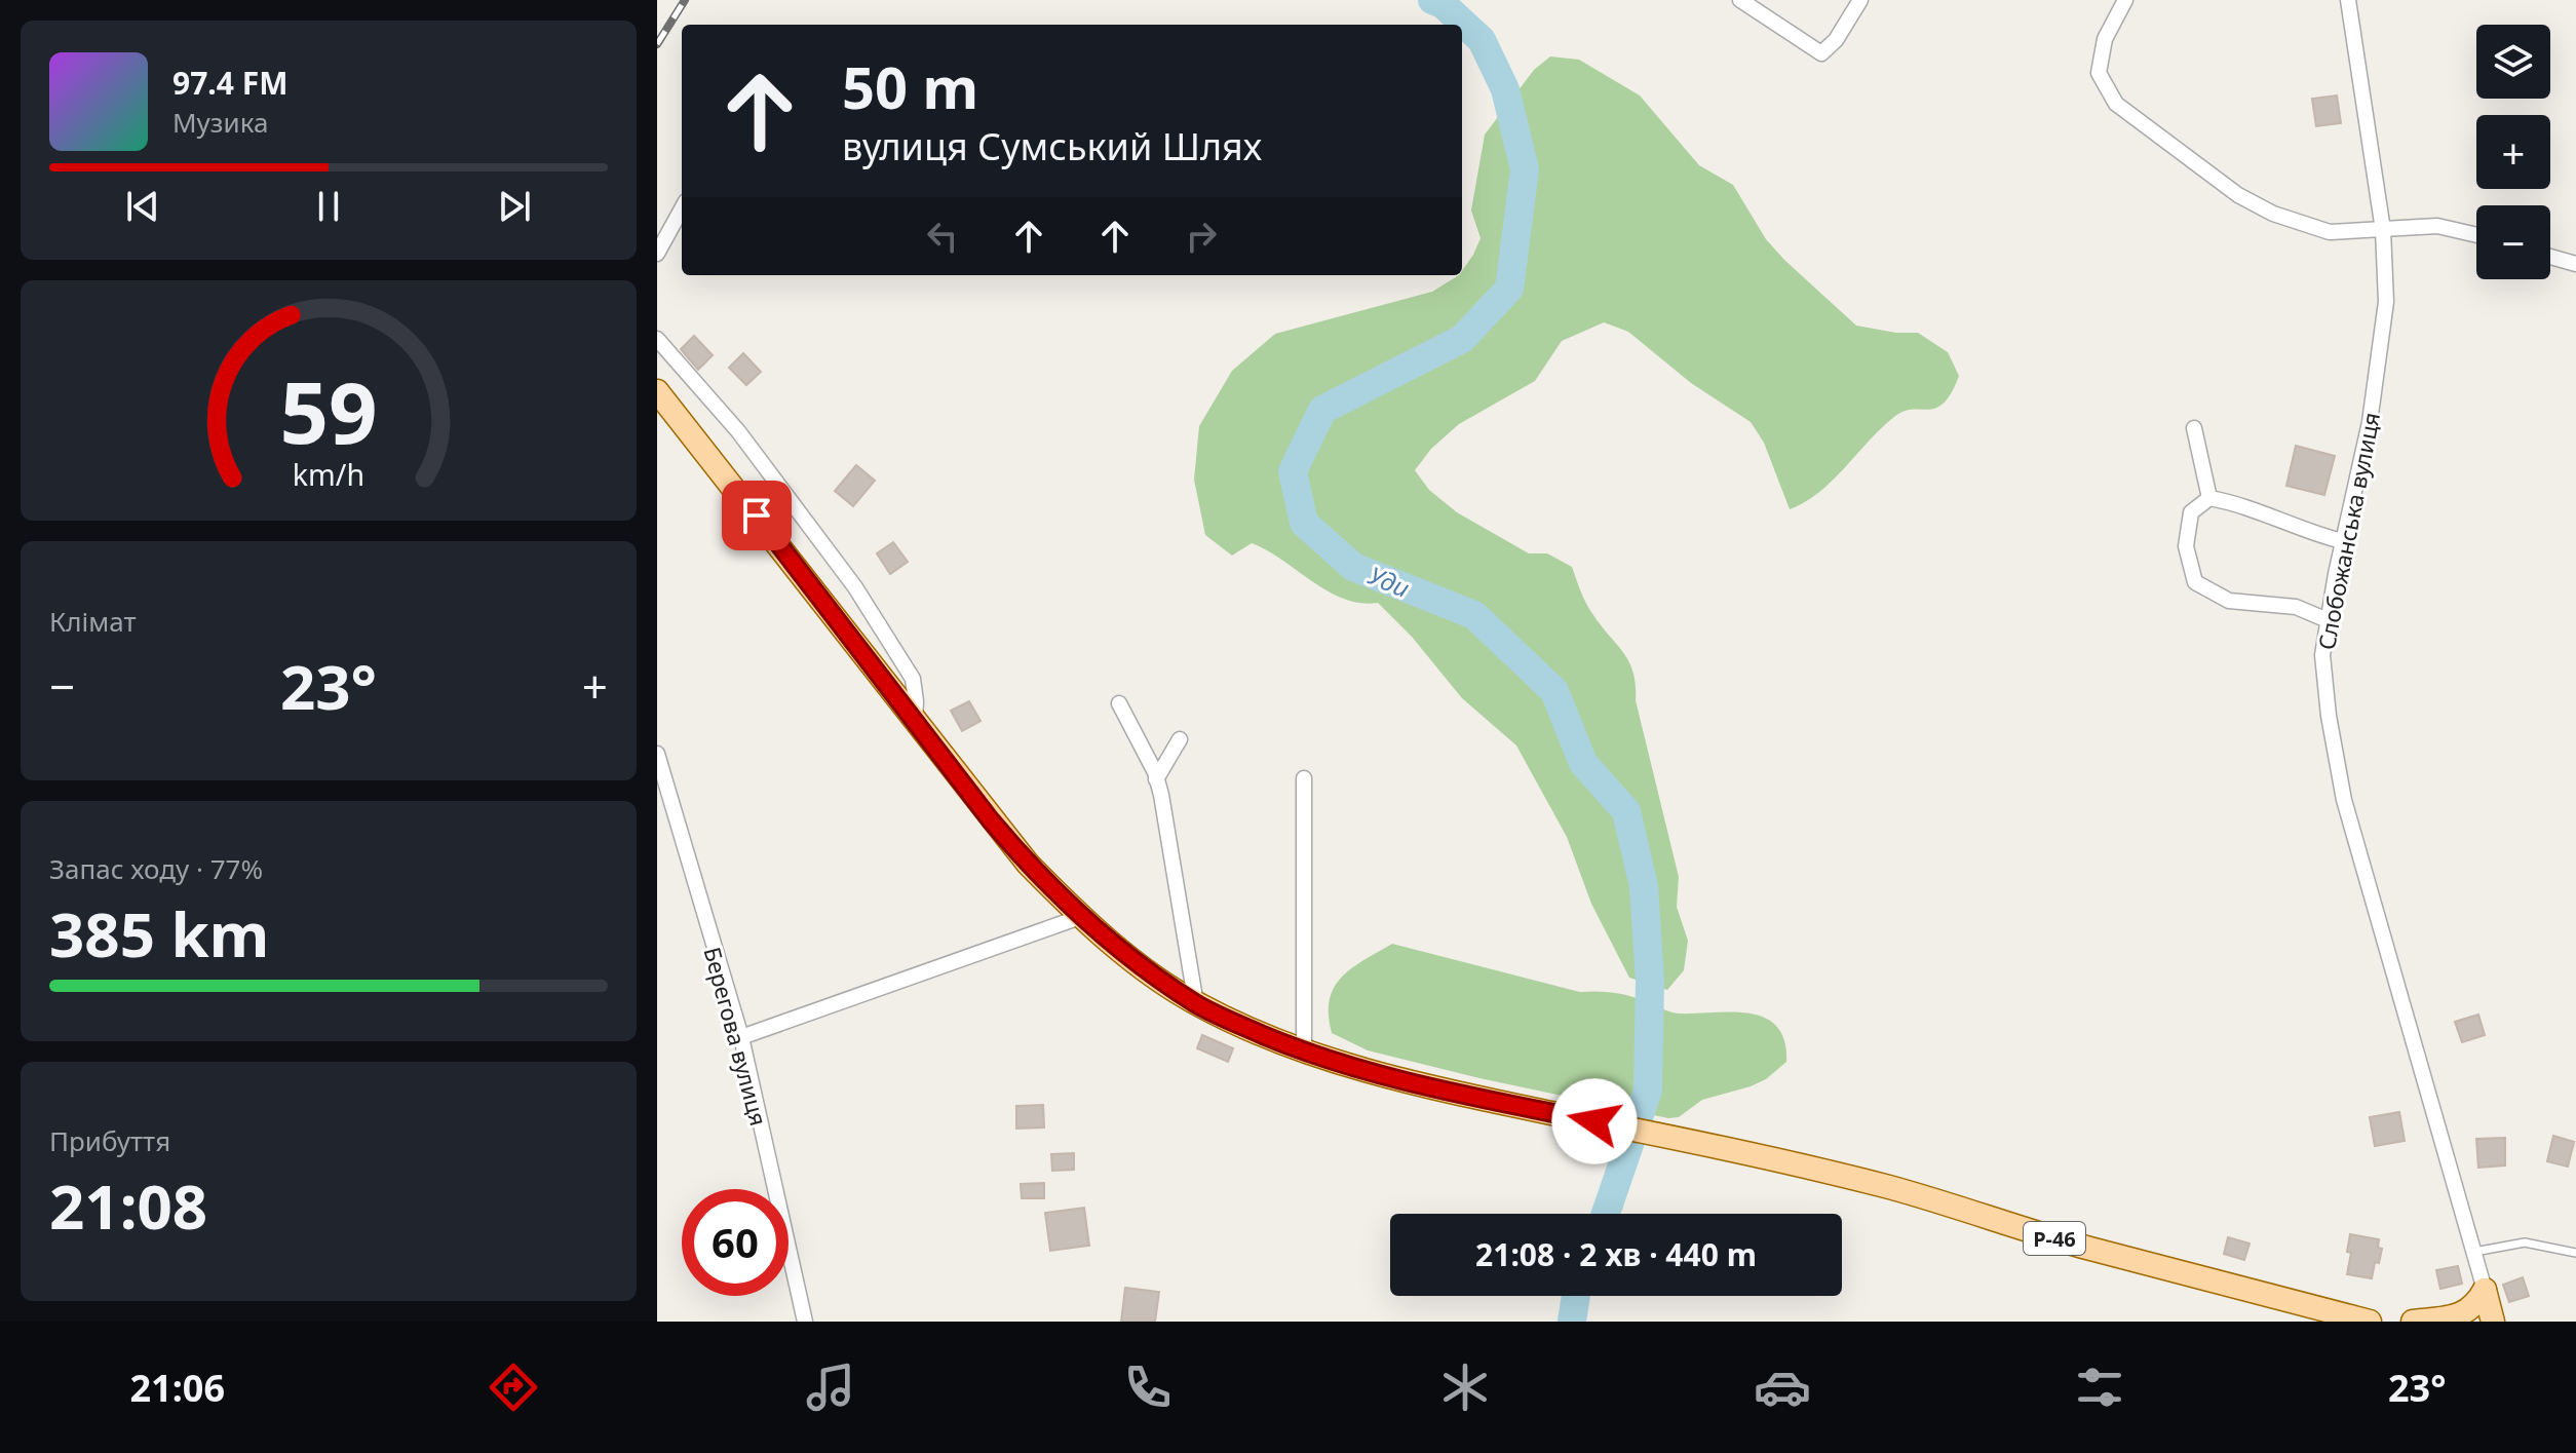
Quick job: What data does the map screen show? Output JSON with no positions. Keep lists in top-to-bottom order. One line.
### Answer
{"streets":{"main road":["Р-46"],"street":["Слобожанська вулиця","Берегова вулиця"]},"water":["Уди"],"page":{"map_buttons":["+","−"],"turn":["50 m","вулиця Сумський Шлях"],"song":["97.4 FM","Музика"],"tile":["Клімат",["Запас ходу · 77%","385 km"],["Прибуття","21:08"]],"heat":["−","23°","+"],"limit":"60","trip":"21:08 · 2 хв · 440 m","tabs":["21:06","23°"],"gauge":["59","km/h"]}}
